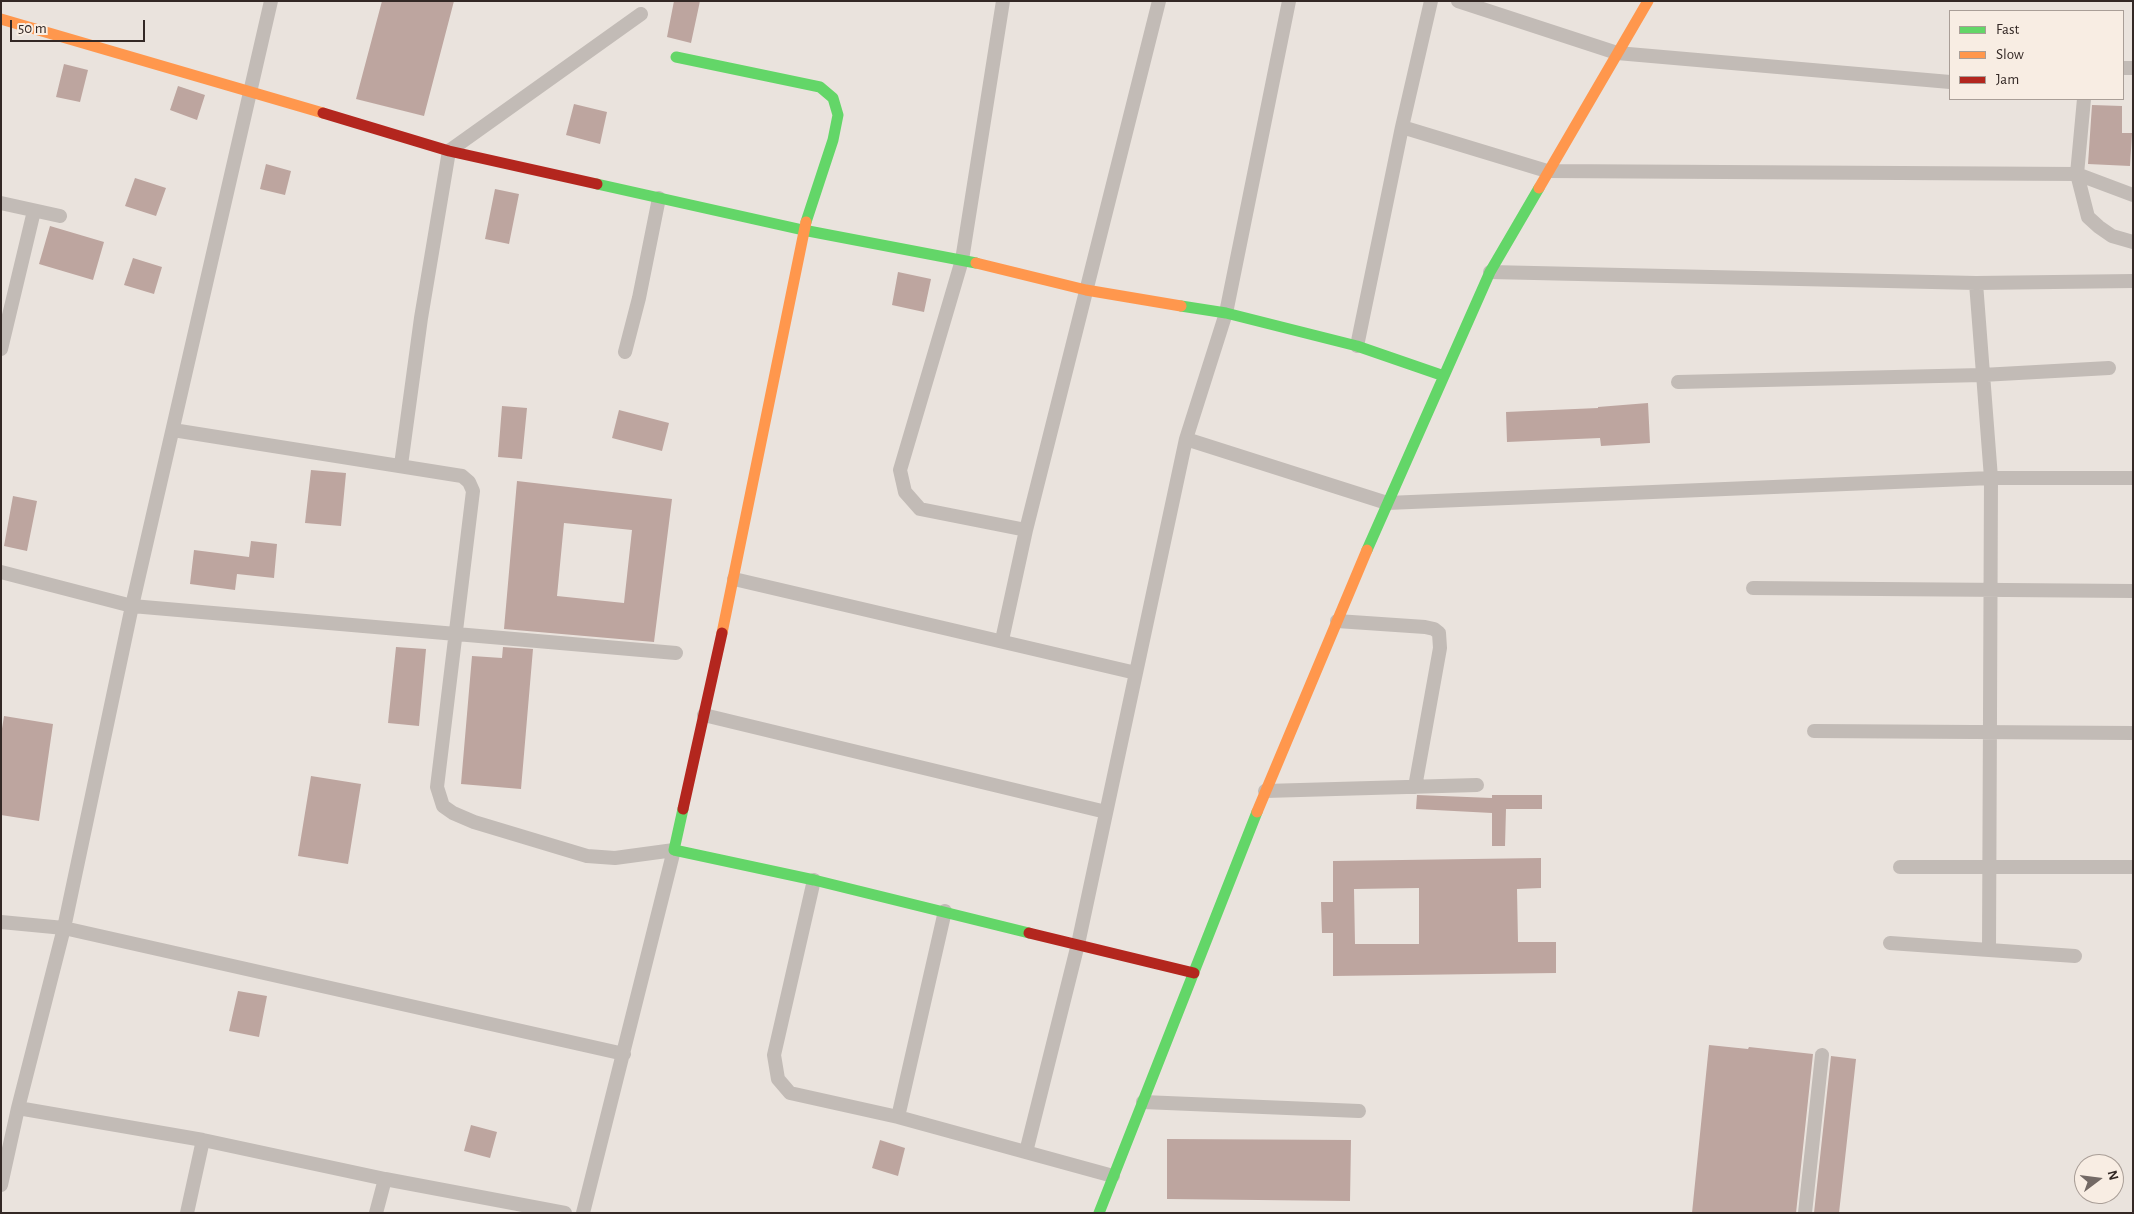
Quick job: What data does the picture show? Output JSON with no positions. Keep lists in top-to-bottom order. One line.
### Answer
{"legend":["Fast","Slow","Jam"],"scale_bar":"50 m","north":"right"}
